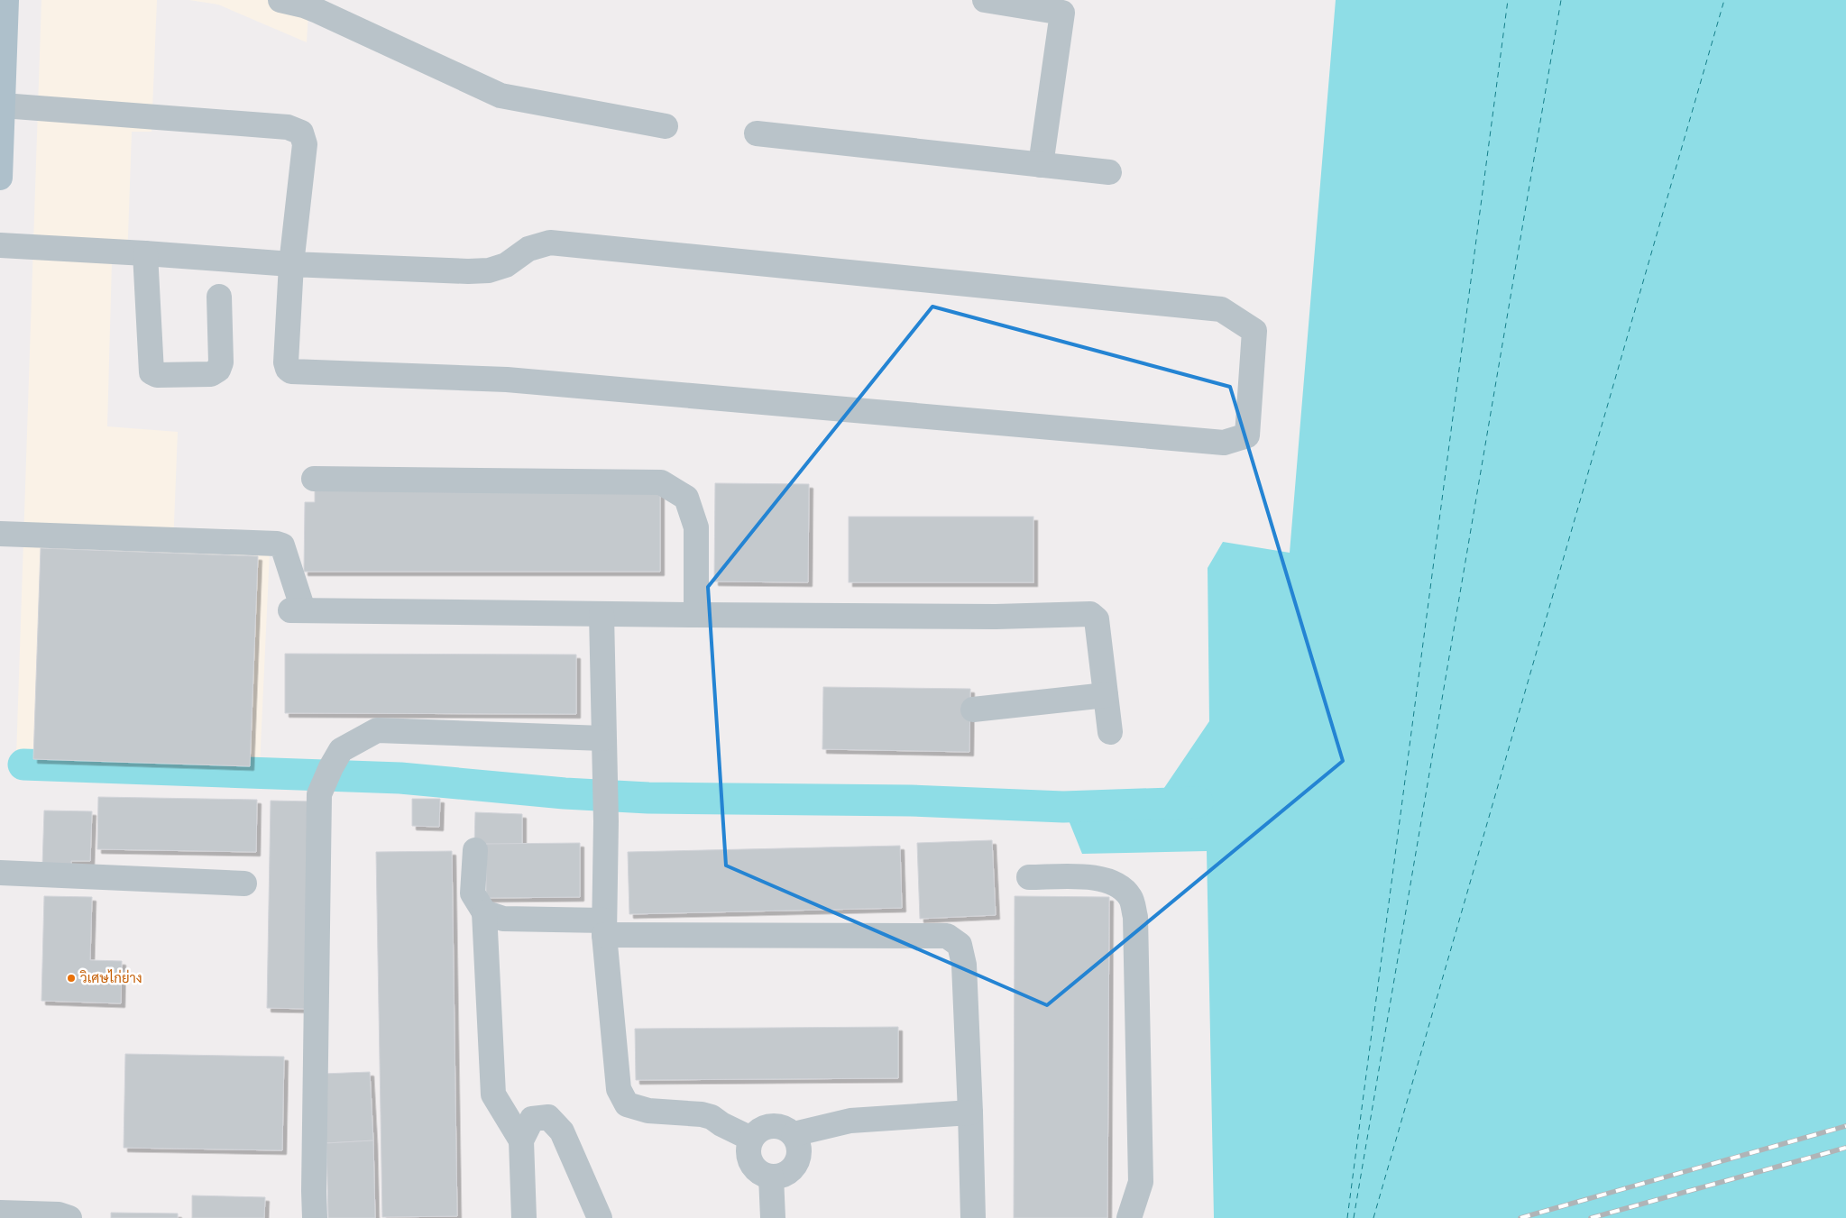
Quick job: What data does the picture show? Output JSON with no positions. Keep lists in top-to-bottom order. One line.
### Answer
{"places":["วิเศษไก่ย่าง"]}
